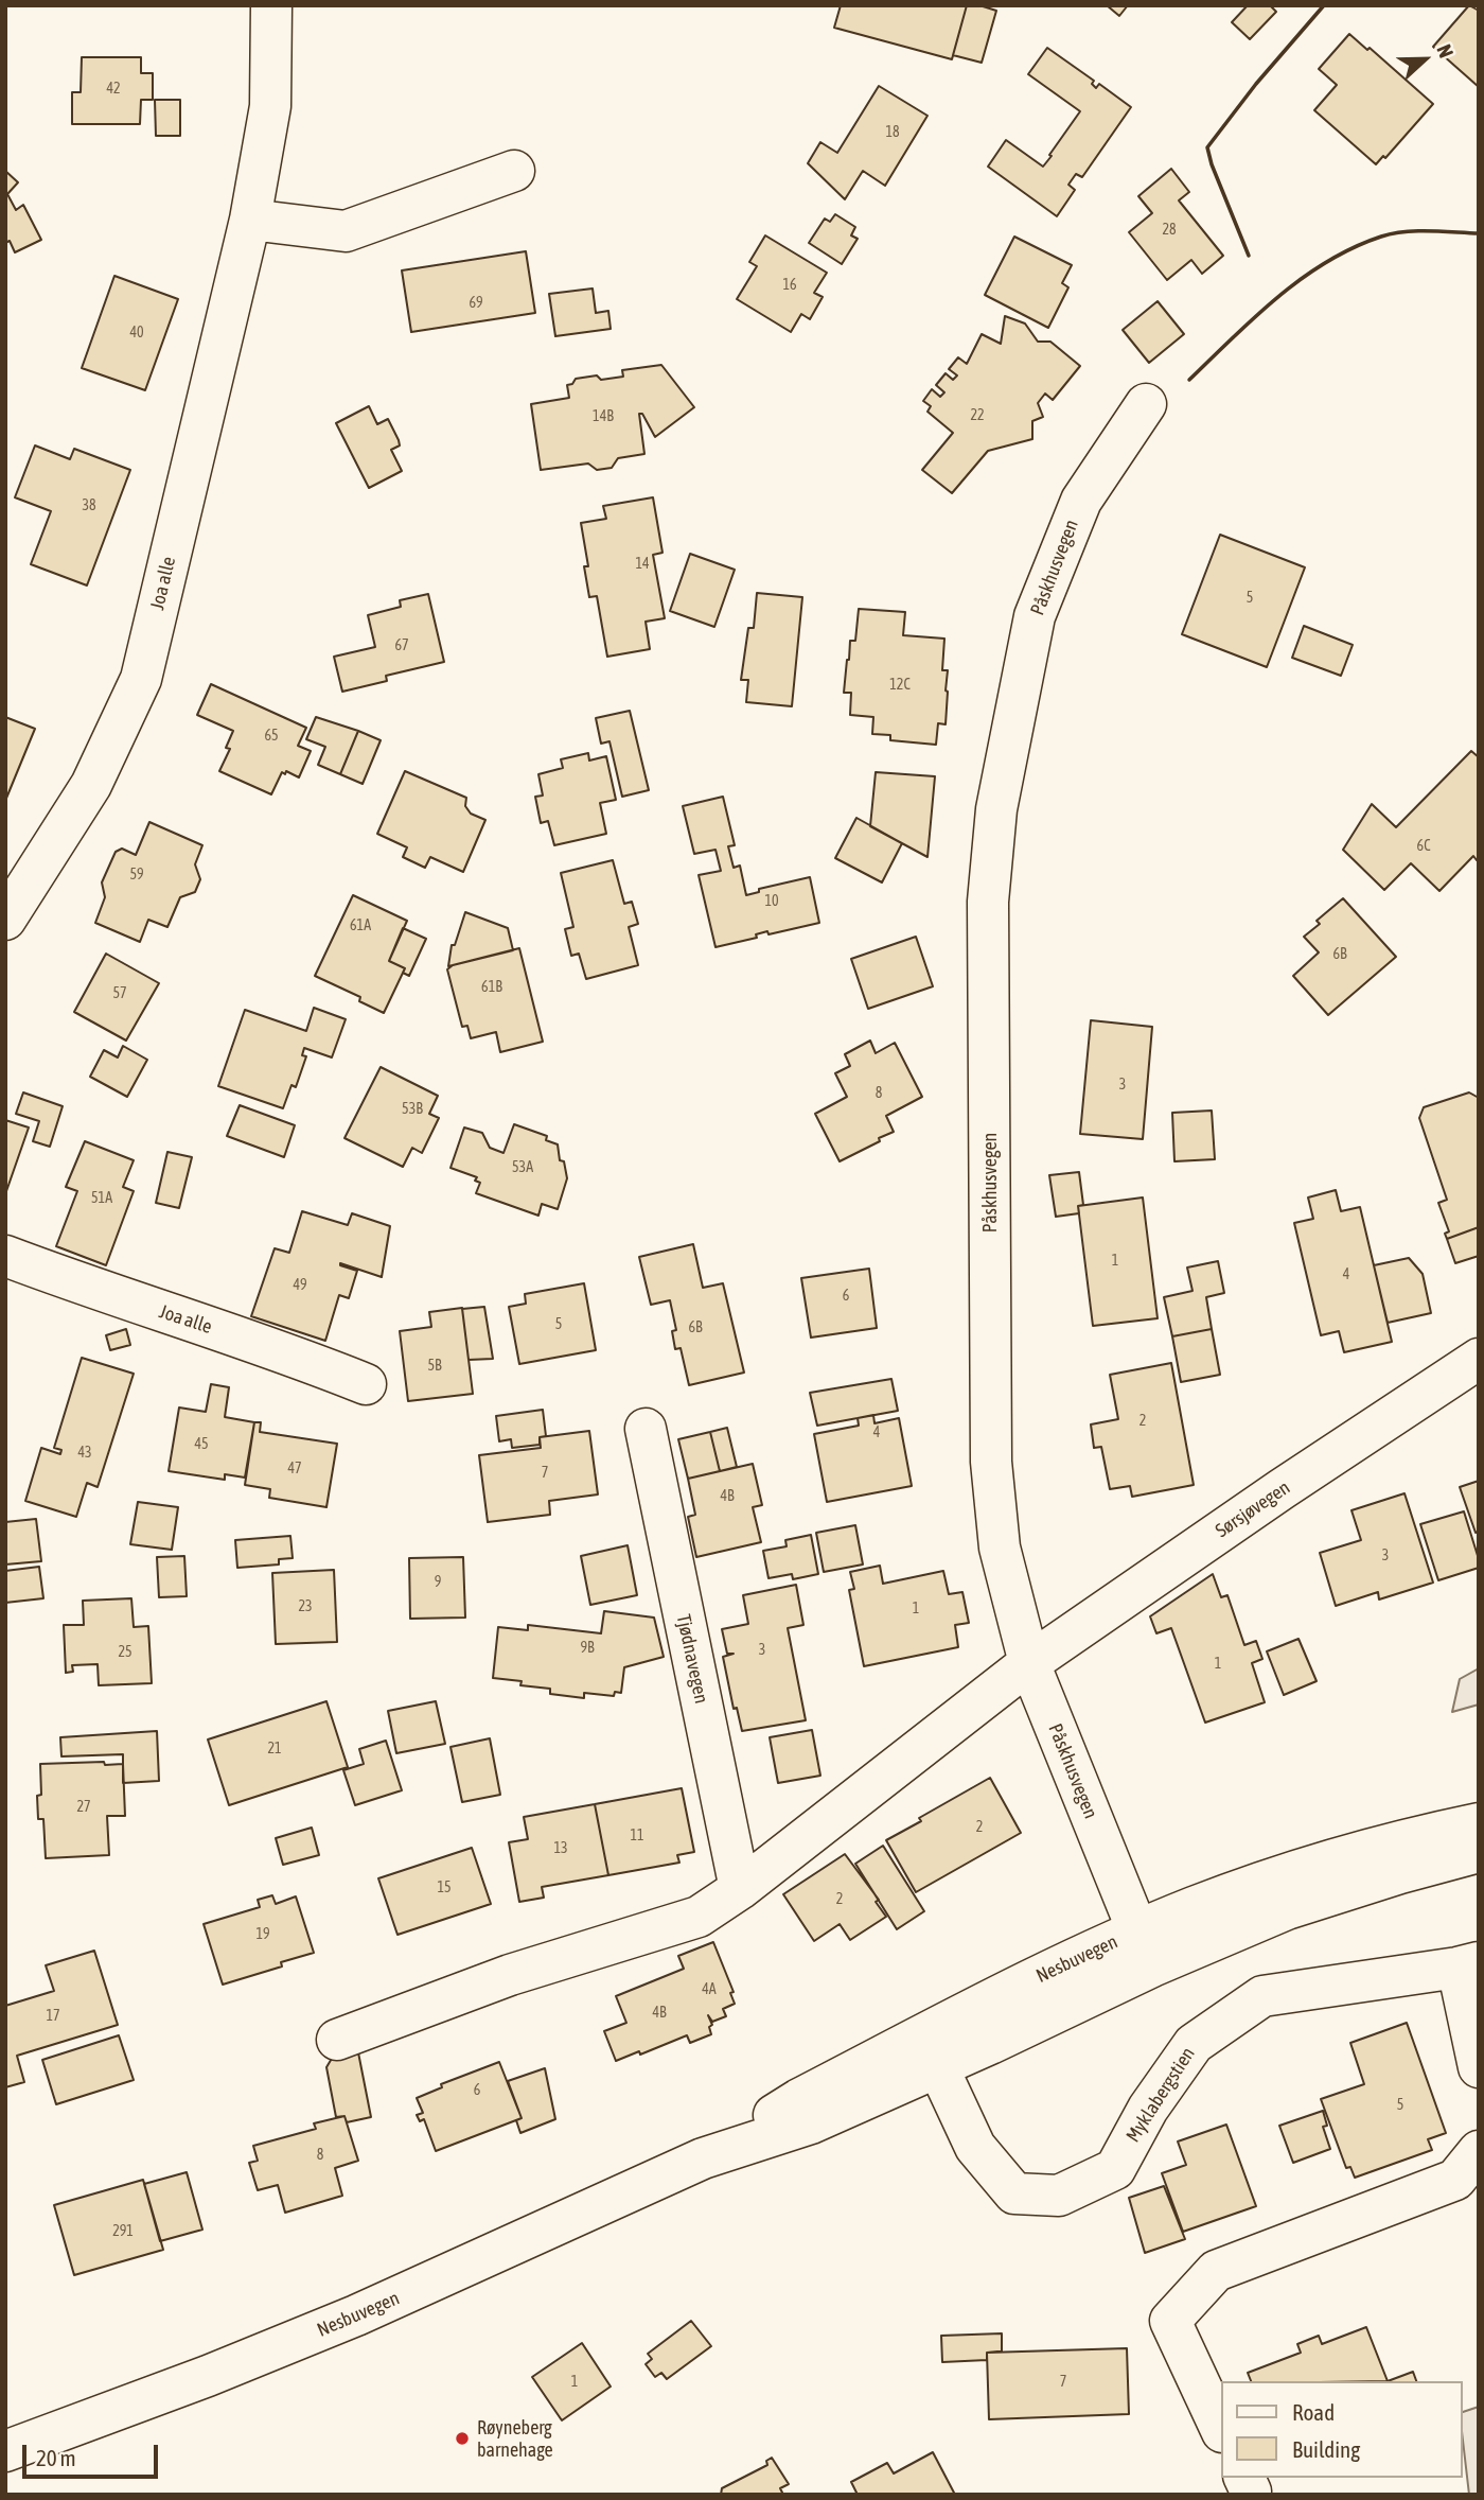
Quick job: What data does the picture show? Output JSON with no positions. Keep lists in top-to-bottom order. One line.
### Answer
{"streets":{"street":["Påskhusvegen","Joa alle","Sørsjøvegen","Tjødnavegen","Nesbuvegen","Myklabergstien"]},"crossings":[["Påskhusvegen","Sørsjøvegen"],["Påskhusvegen","Nesbuvegen"],["Nesbuvegen","Myklabergstien"]],"places":["Røyneberg barnehage"],"house_numbers":["42","18","28","16","69","40","22","14B","38","14","5","67","12C","65","6C","59","10","61A","6B","61B","57","3","8","53B","53A","51A","1","4","49","6","5","6B","5B","2","4","45","43","47","7","4B","3","9","23","1","9B","3","25","1","21","27","2","11","13","15","2","19","4A","4B","17","6","5","8","291","1","7"],"legend":["Road","Building"],"scale_bar":"20 m","north":"right"}
